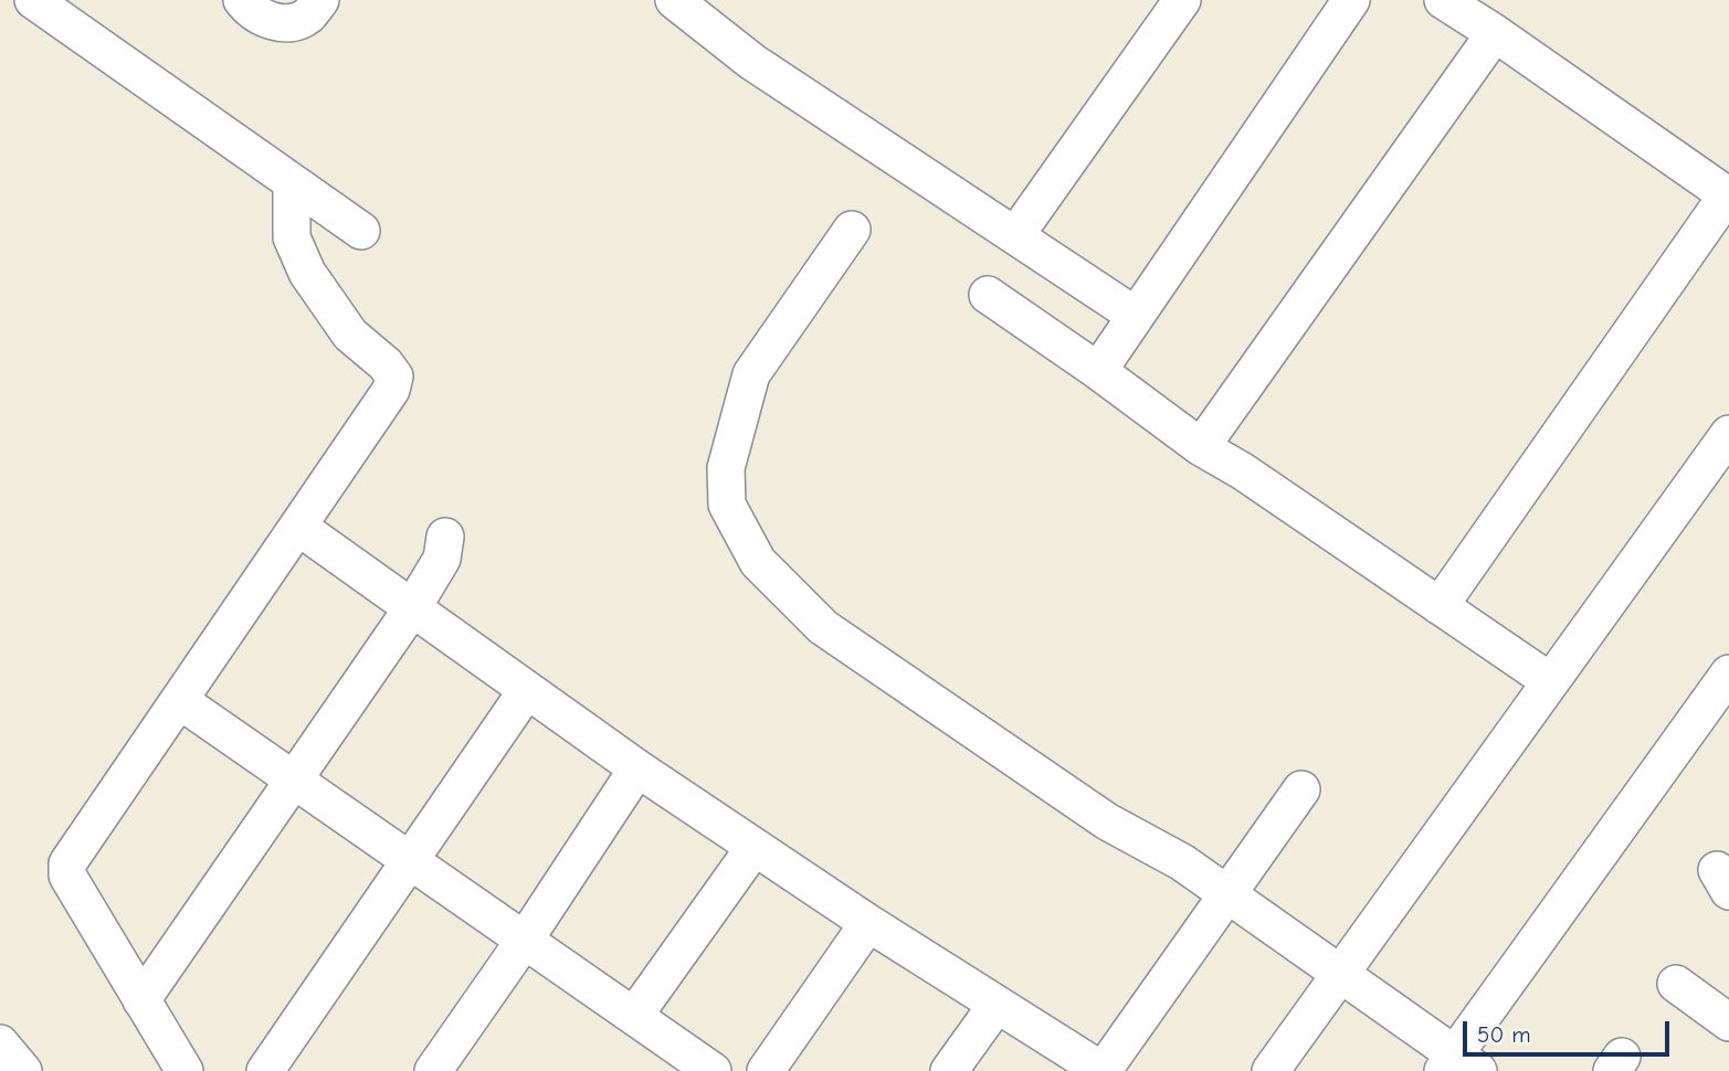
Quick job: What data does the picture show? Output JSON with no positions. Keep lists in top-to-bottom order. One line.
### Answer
{"scale_bar":"50 m"}
